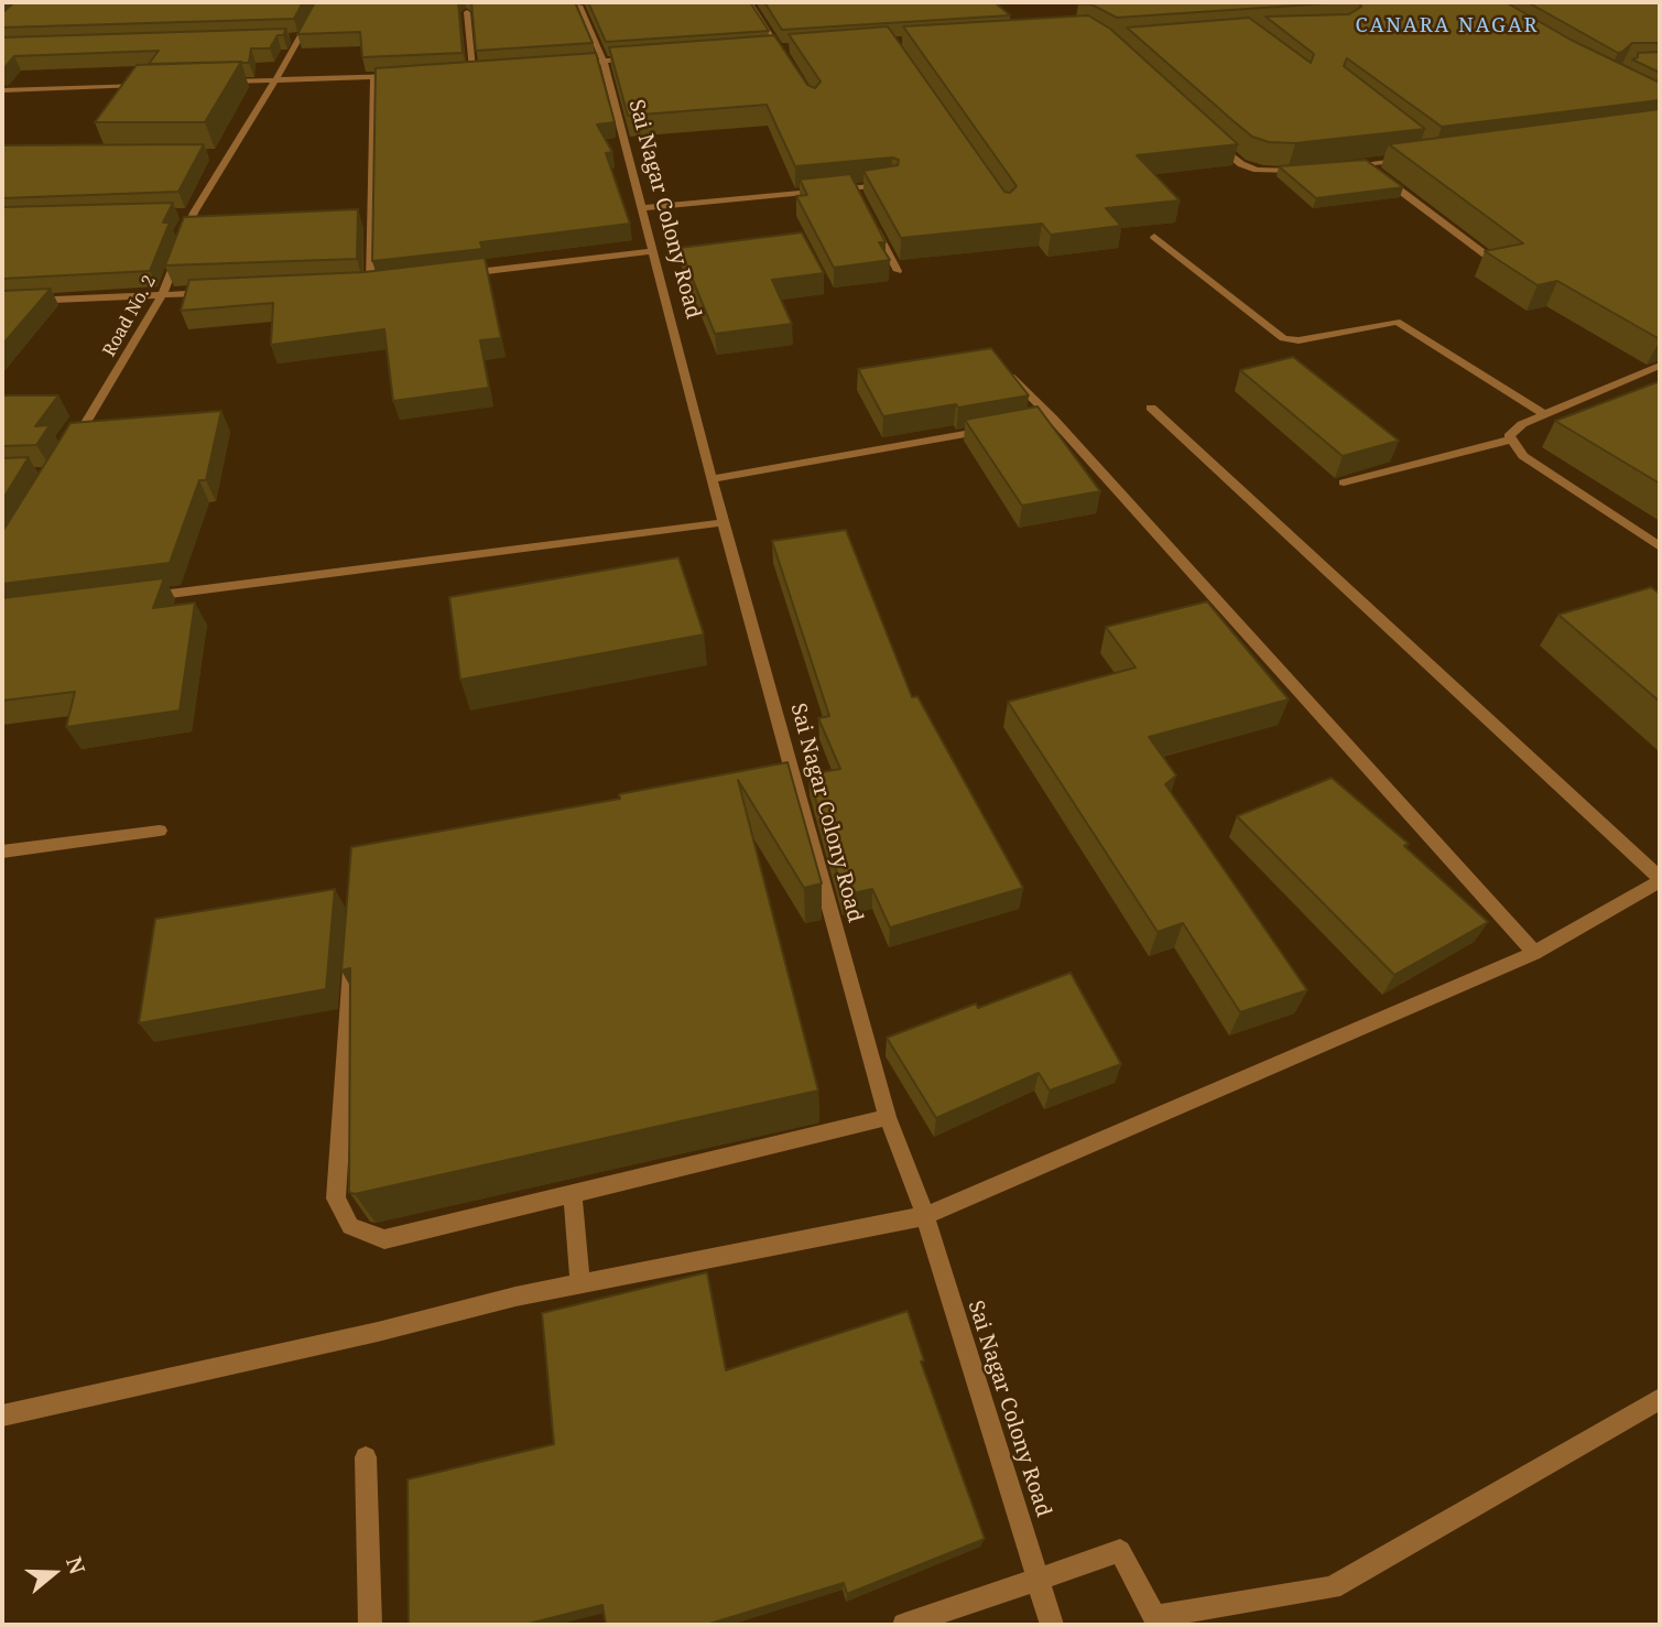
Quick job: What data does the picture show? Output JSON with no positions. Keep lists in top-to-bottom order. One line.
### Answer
{"streets":{"street":["Sai Nagar Colony Road","Road No. 2"]},"districts":["CANARA NAGAR"],"north":"right"}
